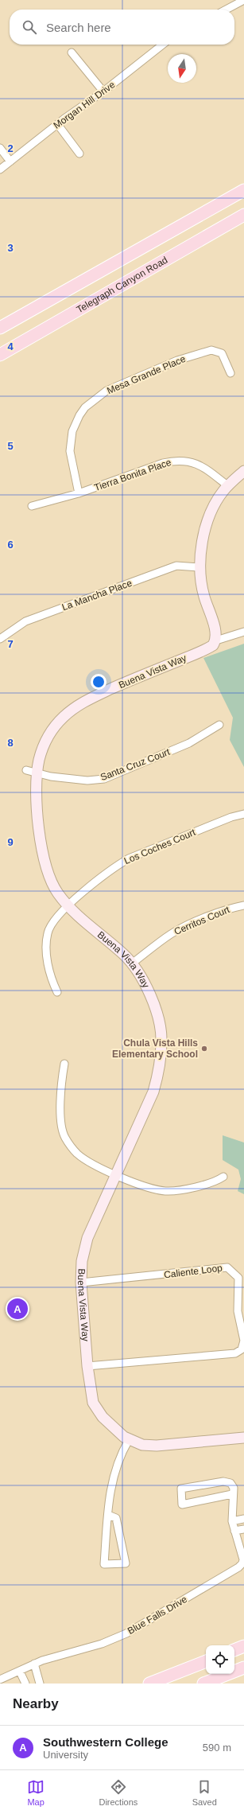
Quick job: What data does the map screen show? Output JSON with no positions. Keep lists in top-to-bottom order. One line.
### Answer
{"streets":{"main road":["Telegraph Canyon Road"],"street":["Morgan Hill Drive","Mesa Grande Place","Tierra Bonita Place","La Mancha Place","Buena Vista Way","Santa Cruz Court","Los Coches Court","Cerritos Court","Caliente Loop","Blue Falls Drive"]},"crossings":[["Mesa Grande Place","Tierra Bonita Place"],["Buena Vista Way","Santa Cruz Court"],["Buena Vista Way","Los Coches Court"],["Buena Vista Way","Cerritos Court"],["Buena Vista Way","Caliente Loop"]],"places":["Chula Vista Hills Elementary School"],"north":"bottom","page":{"search":"Search here","pins":"A","heading":"Nearby","list":[{"mark":"A","name":"Southwestern College","note":"University","value":"590 m"}],"nav":["Map","Directions","Saved"]},"grid":{"rows":["2","3","4","5","6","7","8","9"]}}
